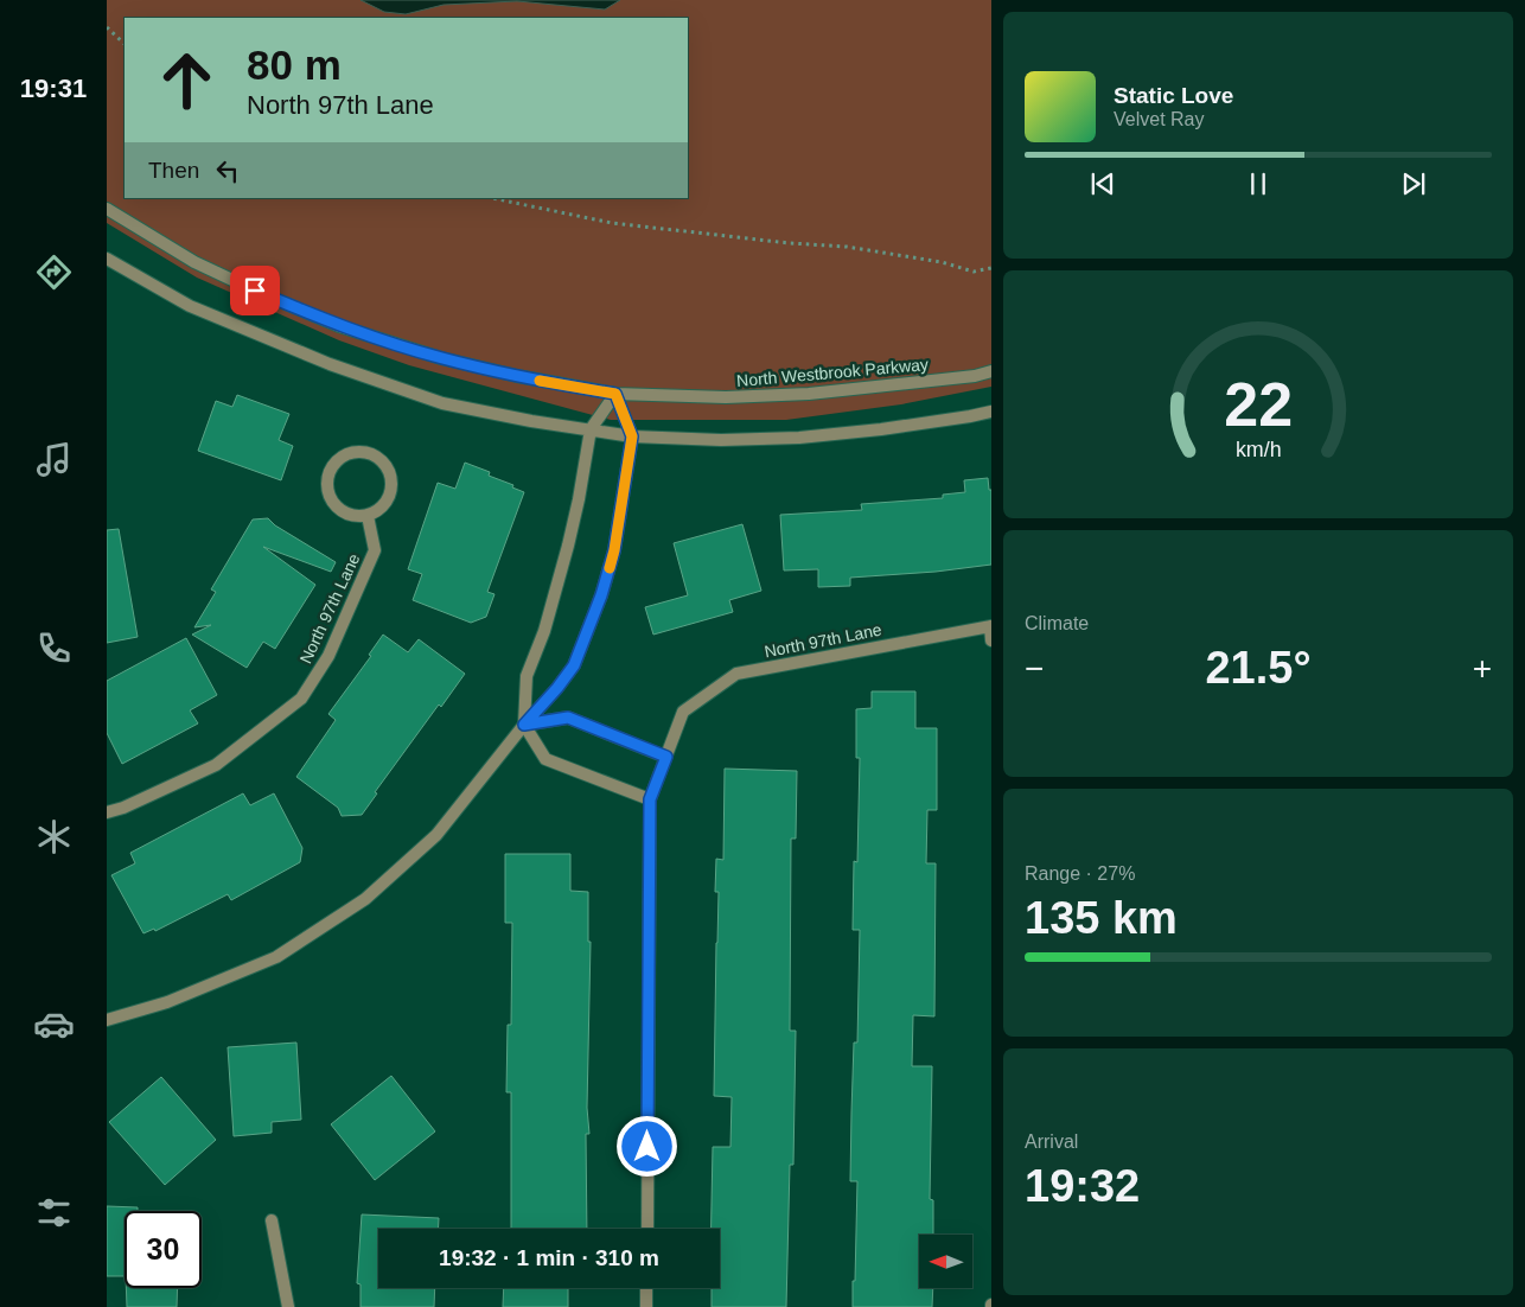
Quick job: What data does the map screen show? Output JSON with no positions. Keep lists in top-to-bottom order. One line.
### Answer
{"streets":{"street":["North Westbrook Parkway","North 97th Lane"]},"north":"left","page":{"tabs":"19:31","turn":["80 m","North 97th Lane"],"song":["Static Love","Velvet Ray"],"then":"Then","tile":["Climate",["Range · 27%","135 km"],["Arrival","19:32"]],"heat":["−","21.5°","+"],"limit":"30","trip":"19:32 · 1 min · 310 m","gauge":["22","km/h"]}}
